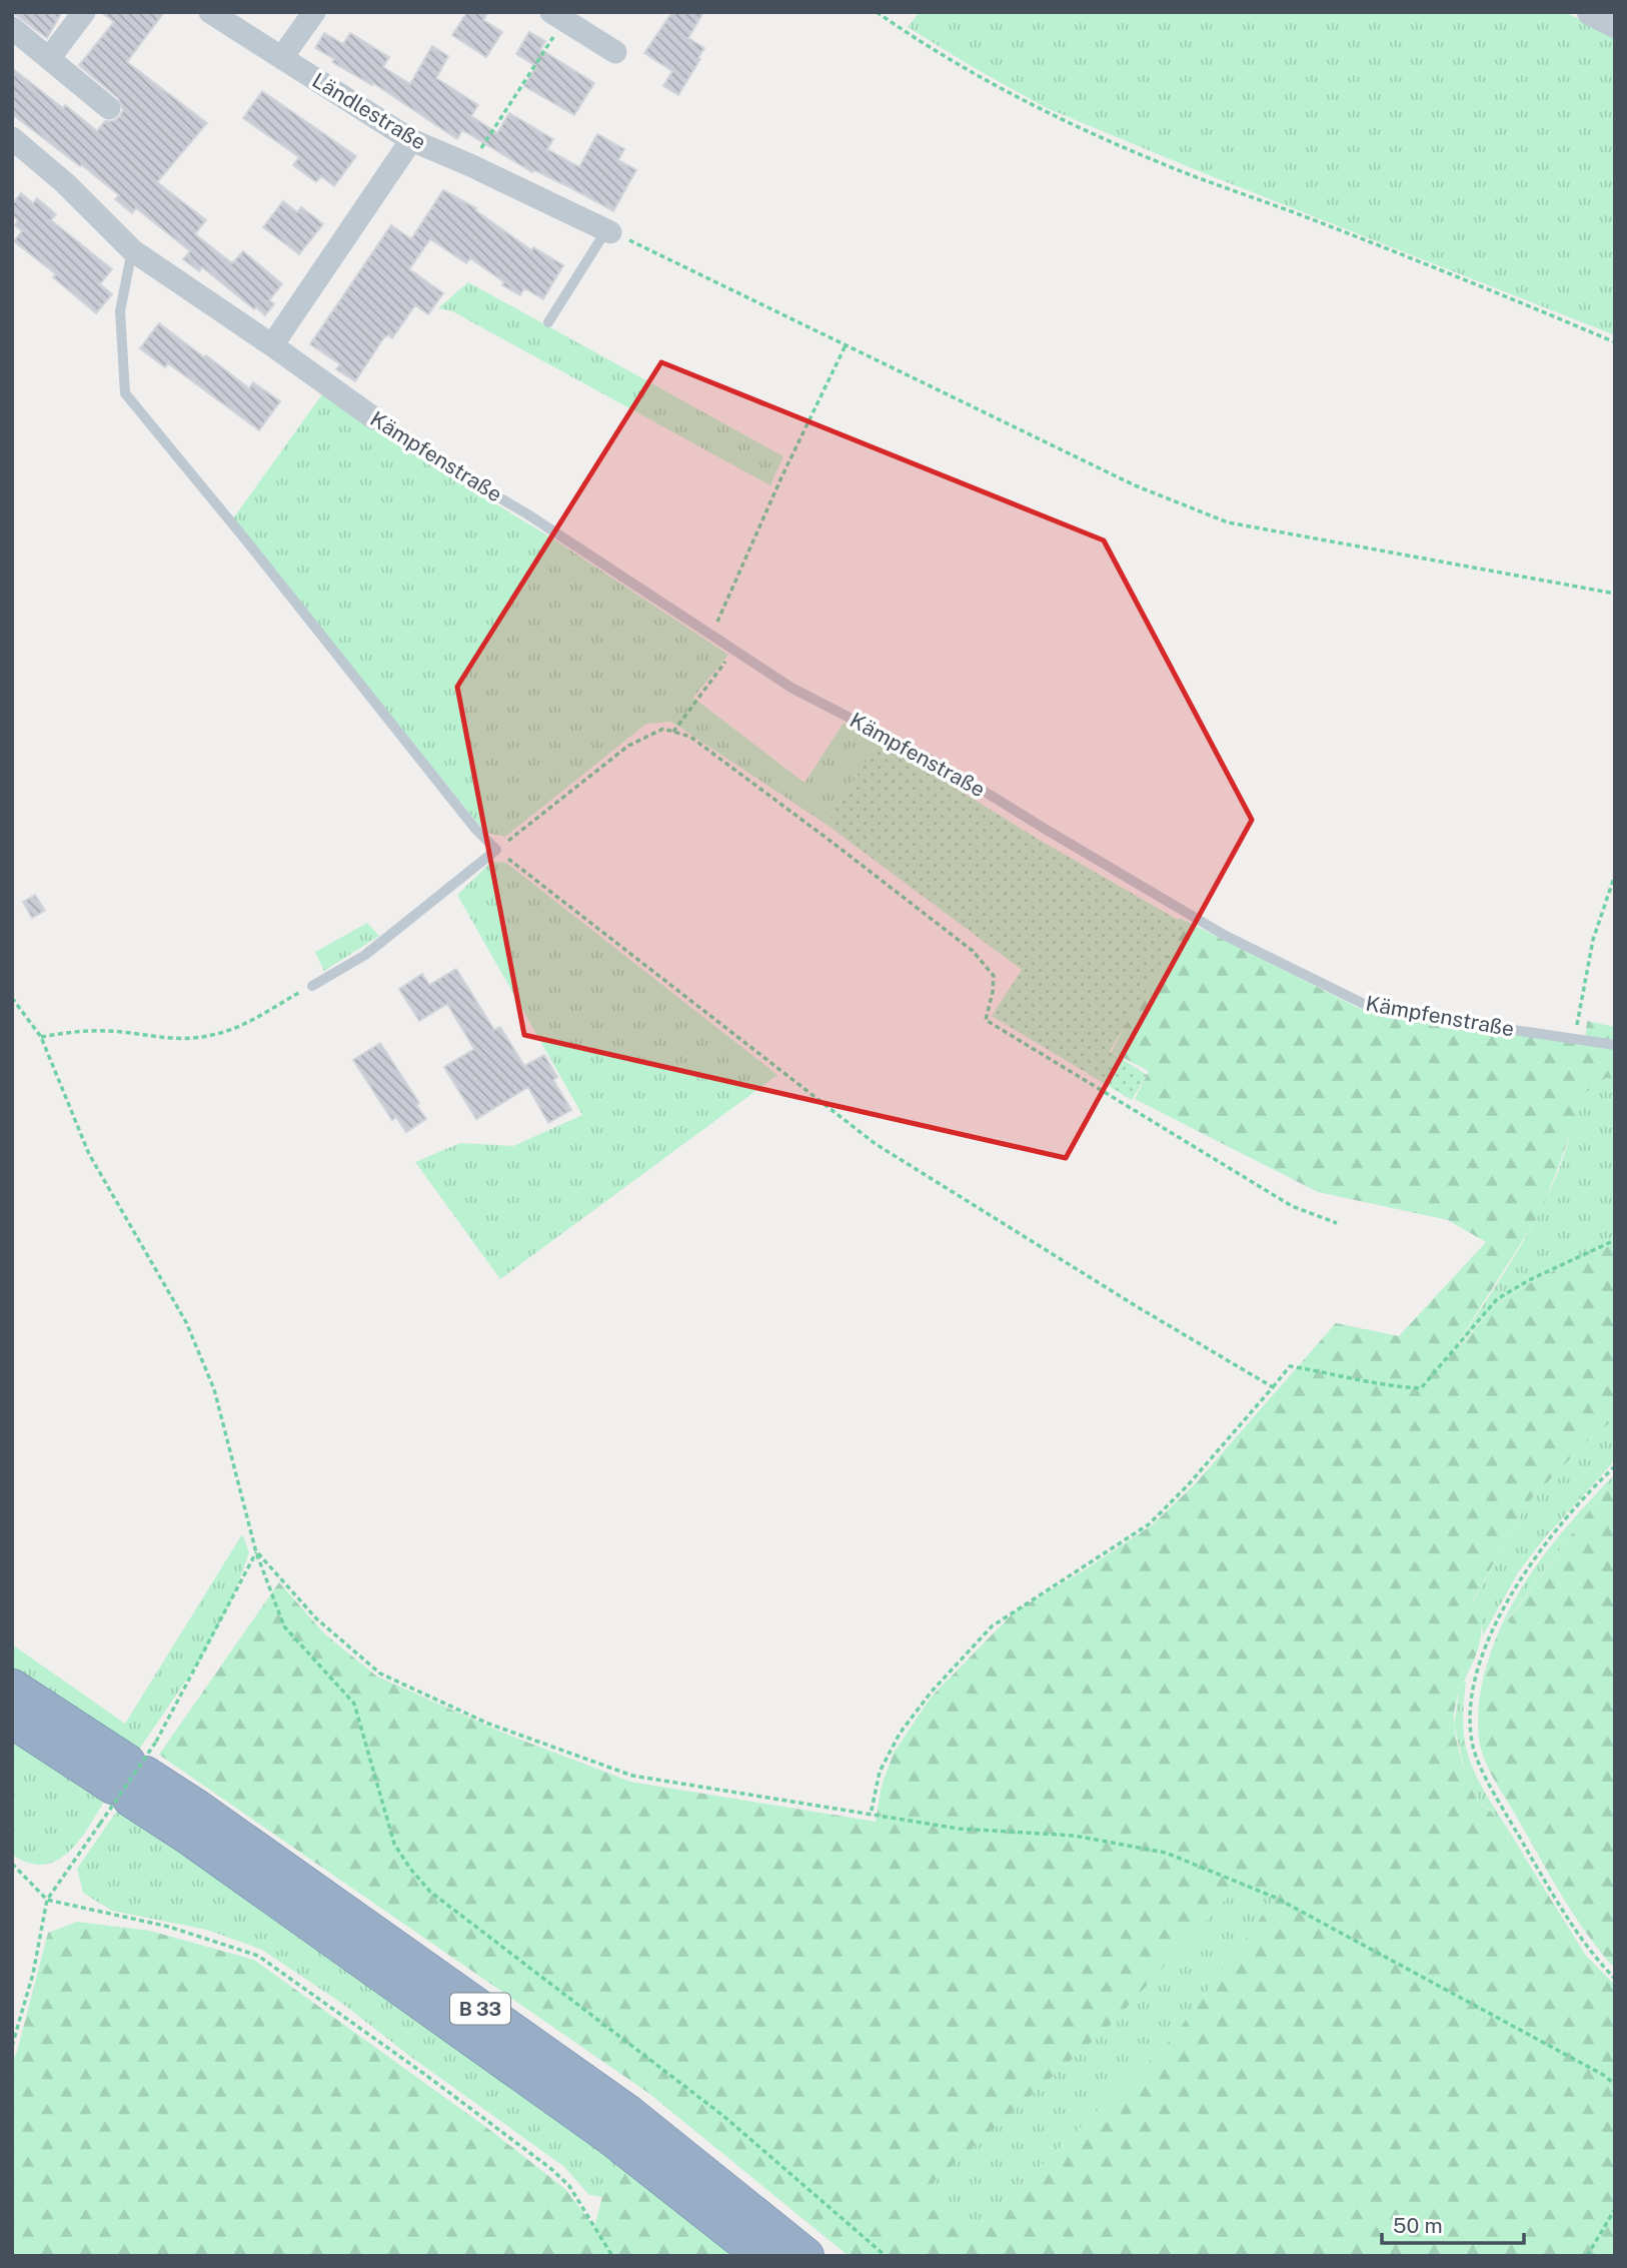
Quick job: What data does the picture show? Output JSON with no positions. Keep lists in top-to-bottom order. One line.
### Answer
{"streets":{"highway":["B 33"],"street":["Ländlestraße","Kämpfenstraße"]},"scale_bar":"50 m"}
